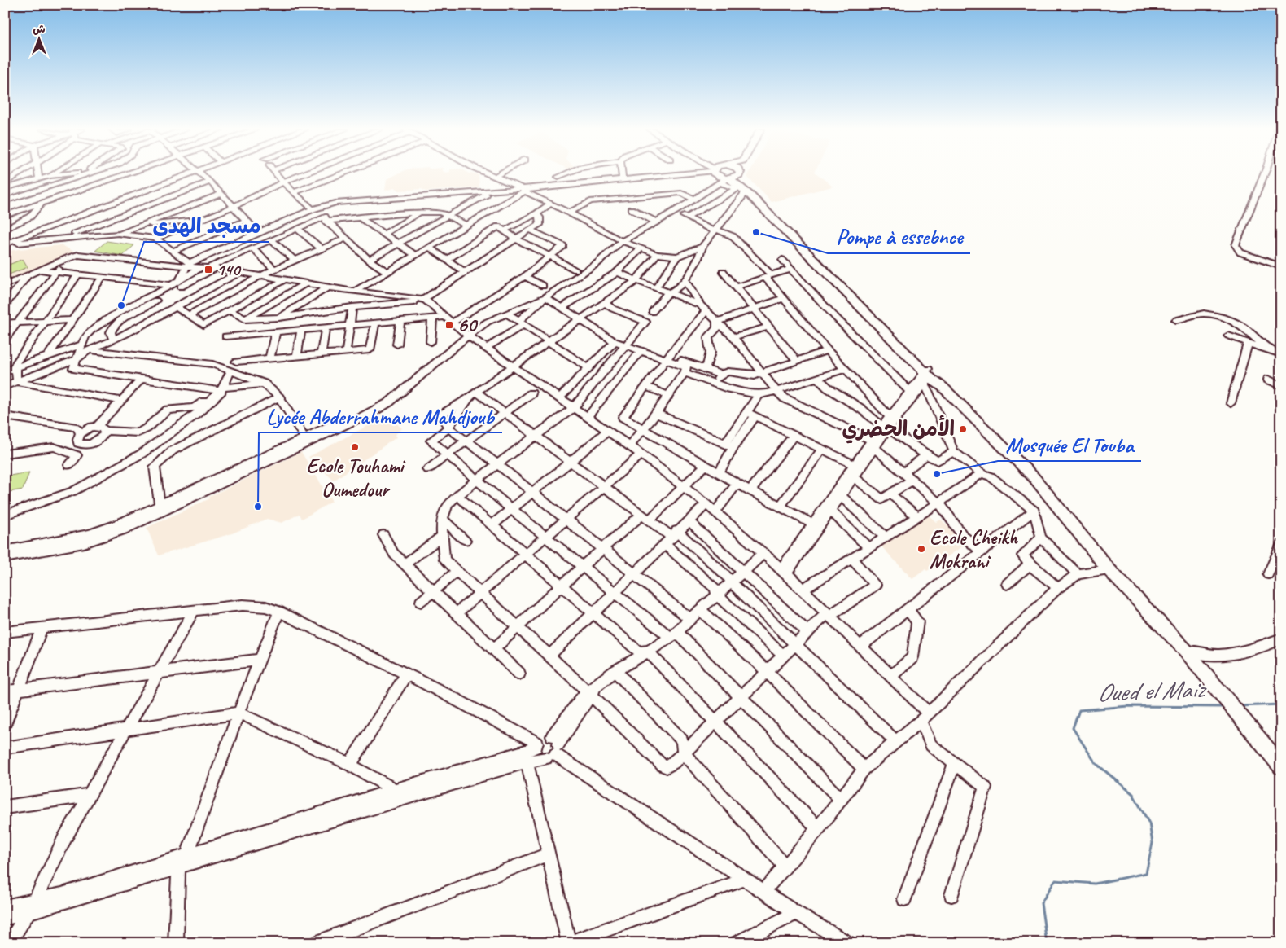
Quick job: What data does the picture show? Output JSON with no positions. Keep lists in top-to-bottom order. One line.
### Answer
{"water":["Oued el Maiz"],"places":{"other":["Pompe à essebnce","مسجد الهدى","الأمن الحضري","Ecole Touhami Oumedour","Mosquée El Touba","Lycée Abderrahmane Mahdjoub","Ecole Cheikh Mokrani"],"transit":["140","60"]},"north":"top"}
